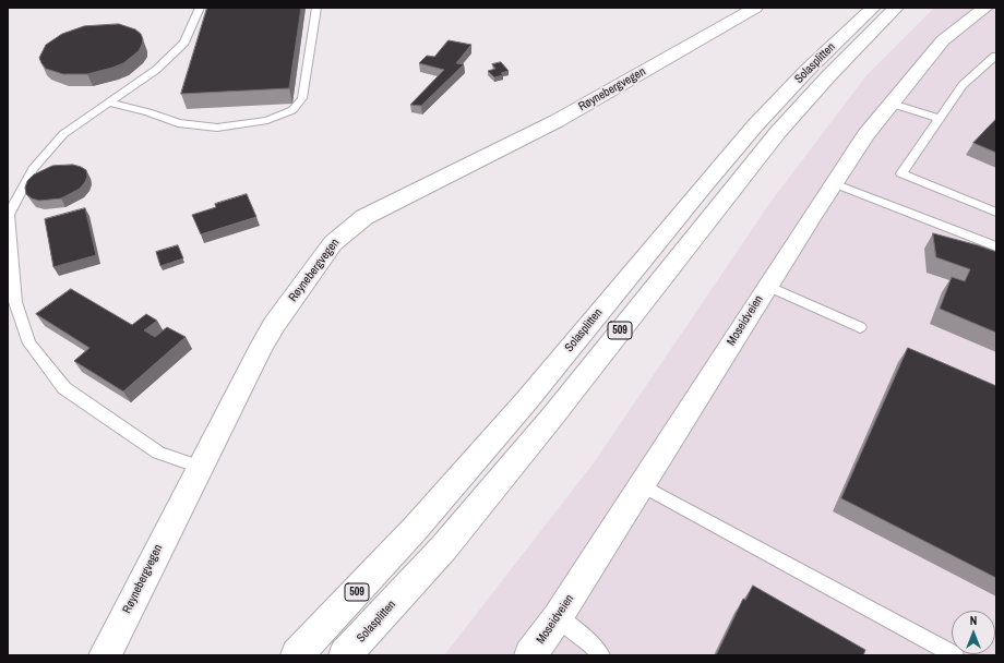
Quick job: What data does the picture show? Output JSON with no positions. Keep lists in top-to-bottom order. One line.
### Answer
{"streets":{"main road":["Solasplitten","Røynebergvegen","Moseidveien","509"]},"north":"top"}
